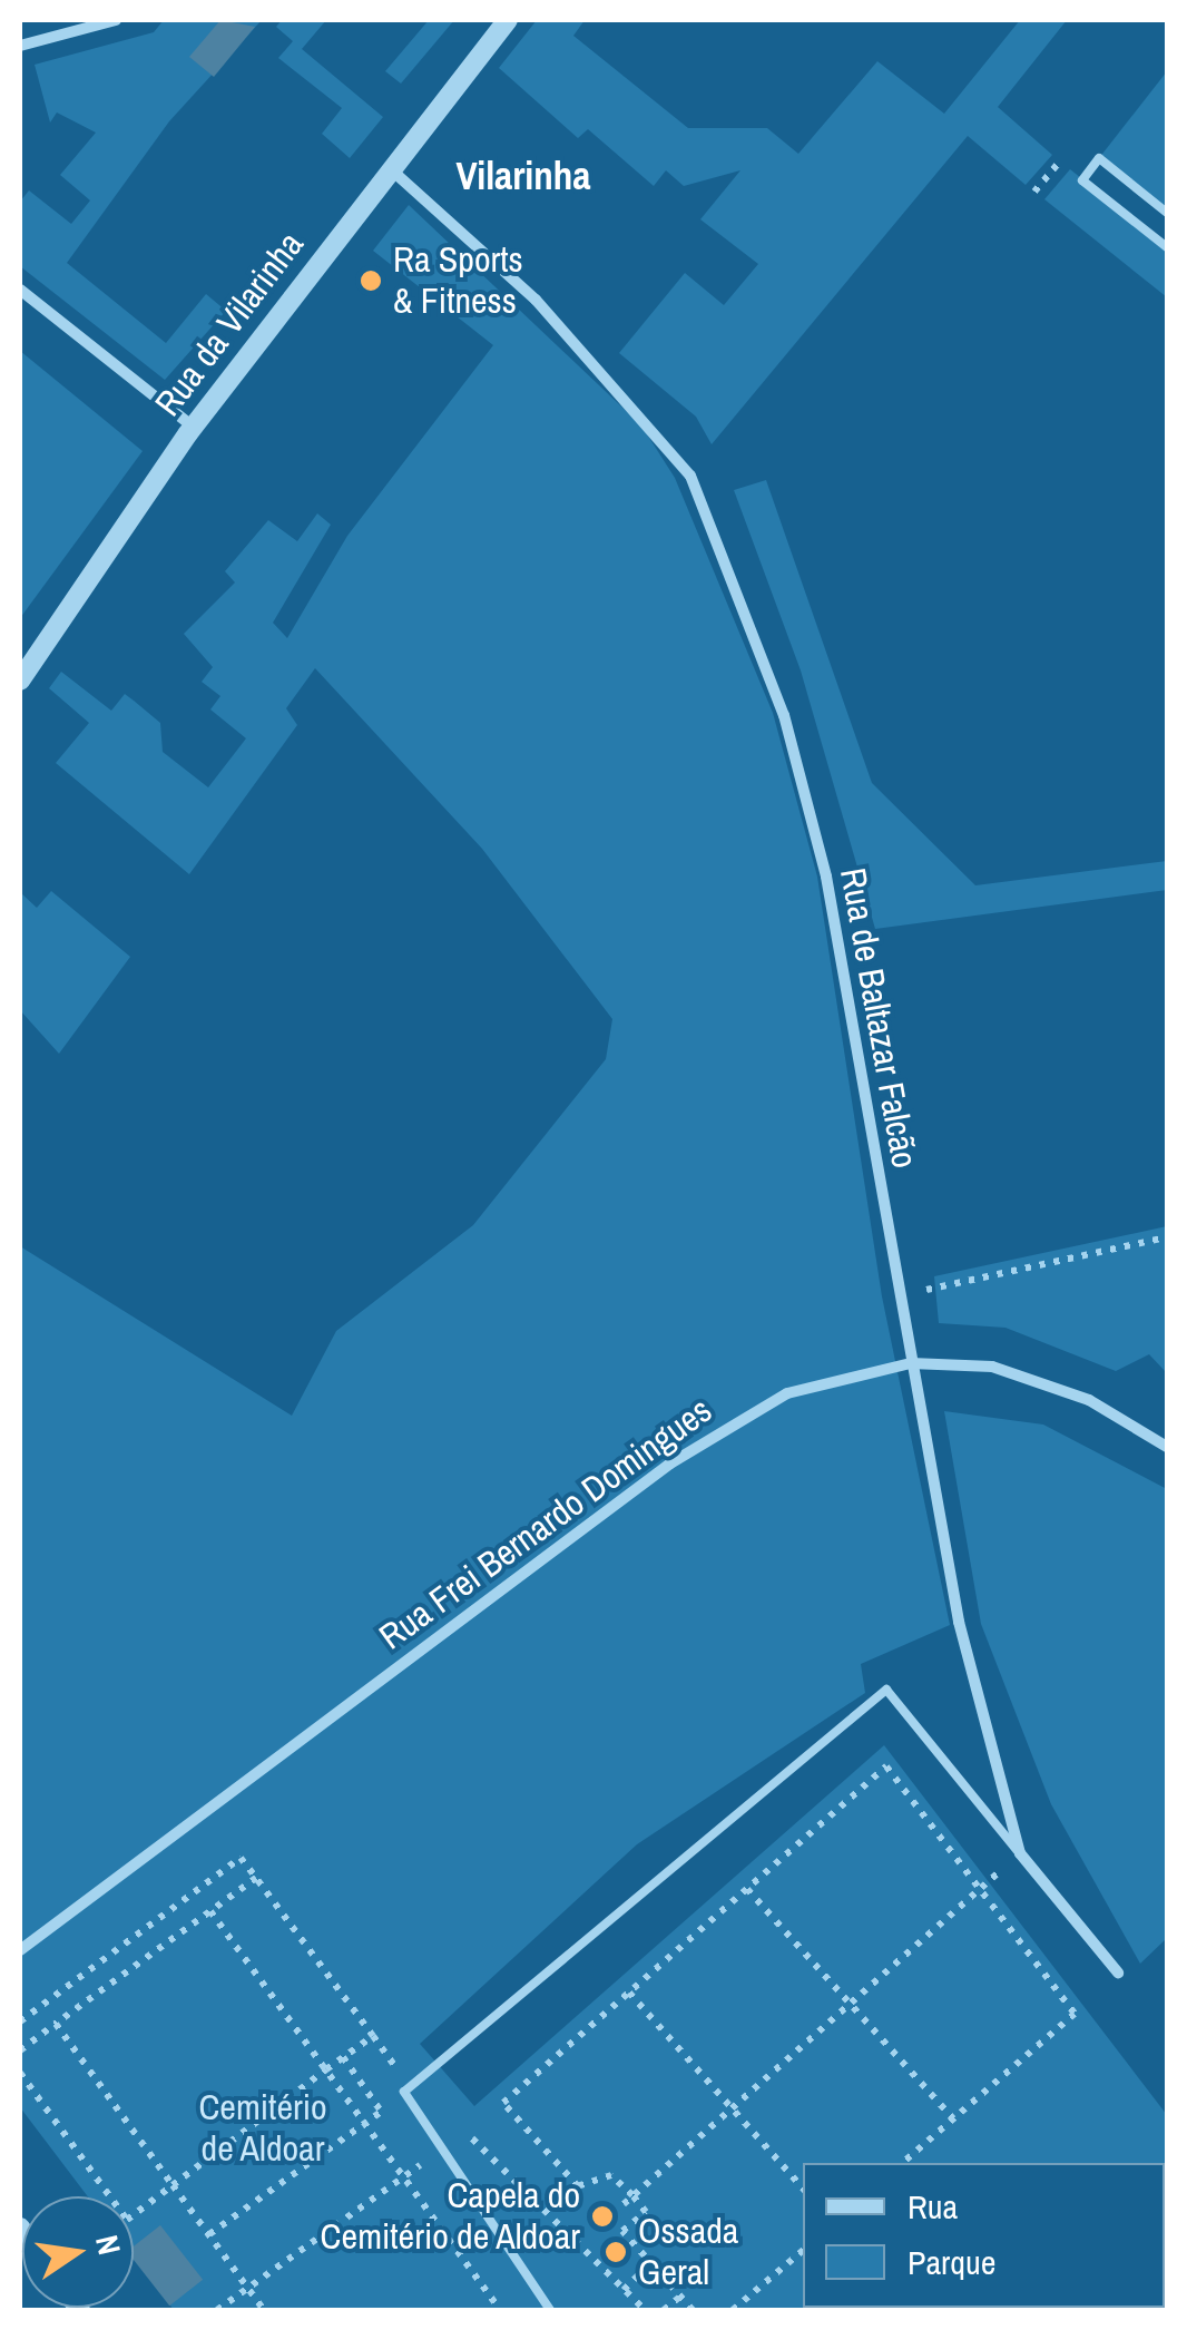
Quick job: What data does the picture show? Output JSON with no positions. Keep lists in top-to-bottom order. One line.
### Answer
{"streets":{"street":["Rua da Vilarinha","Rua de Baltazar Falcão","Rua Frei Bernardo Domingues"]},"crossings":[["Rua da Vilarinha","Rua de Baltazar Falcão"],["Rua de Baltazar Falcão","Rua Frei Bernardo Domingues"]],"districts":["Vilarinha"],"parks":["Cemitério de Aldoar"],"places":["Ra Sports & Fitness","Capela do Cemitério de Aldoar","Ossada Geral"],"legend":["Rua","Parque"],"north":"right"}
